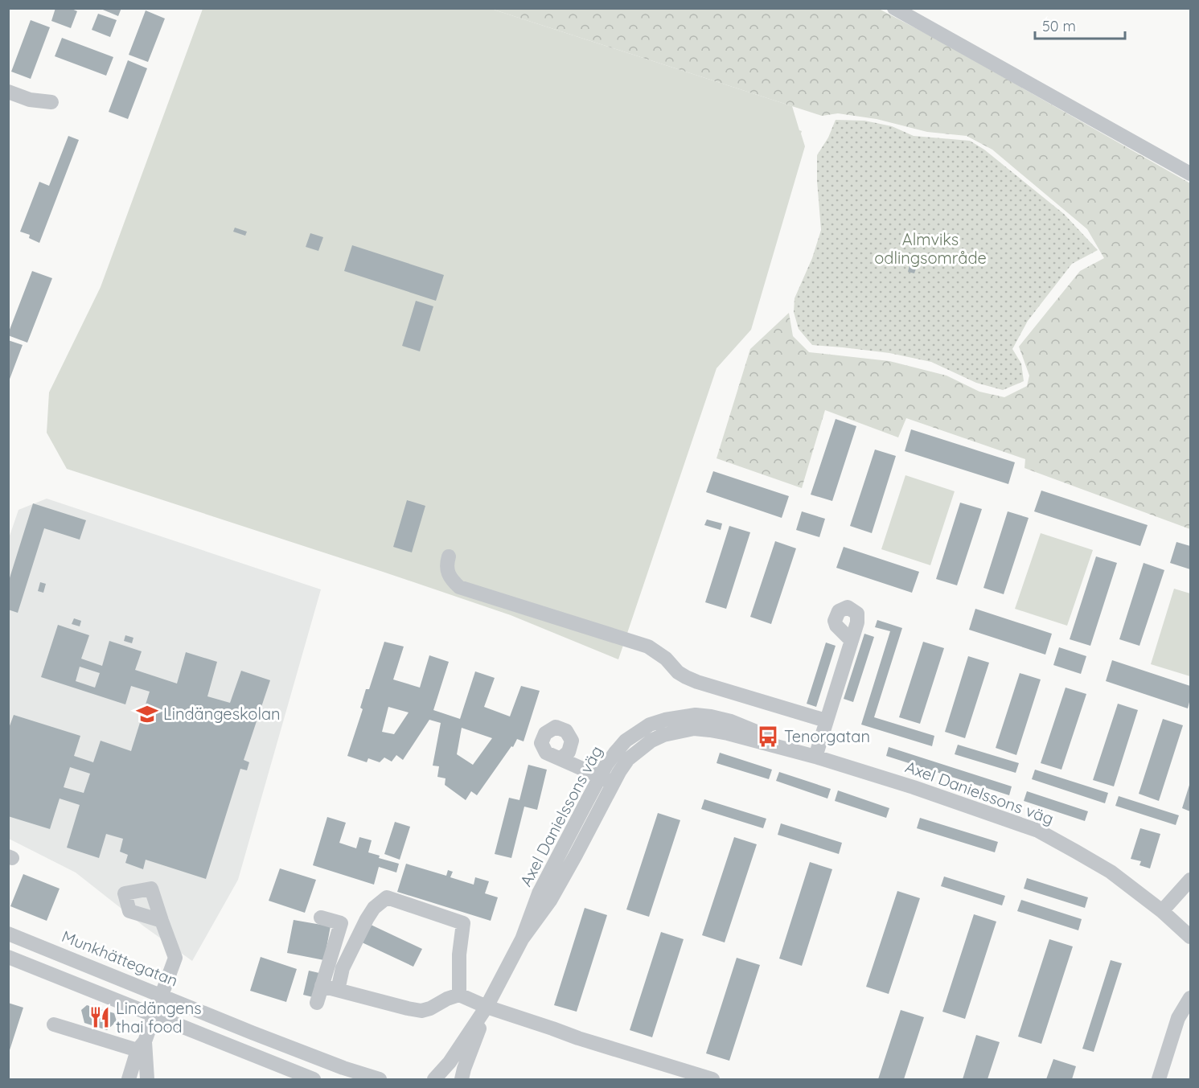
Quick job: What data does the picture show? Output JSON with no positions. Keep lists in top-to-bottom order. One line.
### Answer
{"streets":{"street":["Axel Danielssons väg","Munkhättegatan"]},"parks":["Almviks odlingsområde"],"places":{"school or university":["Lindängeskolan"],"bus stop":["Tenorgatan"],"restaurant":["Lindängens thai food"]},"scale_bar":"50 m"}
